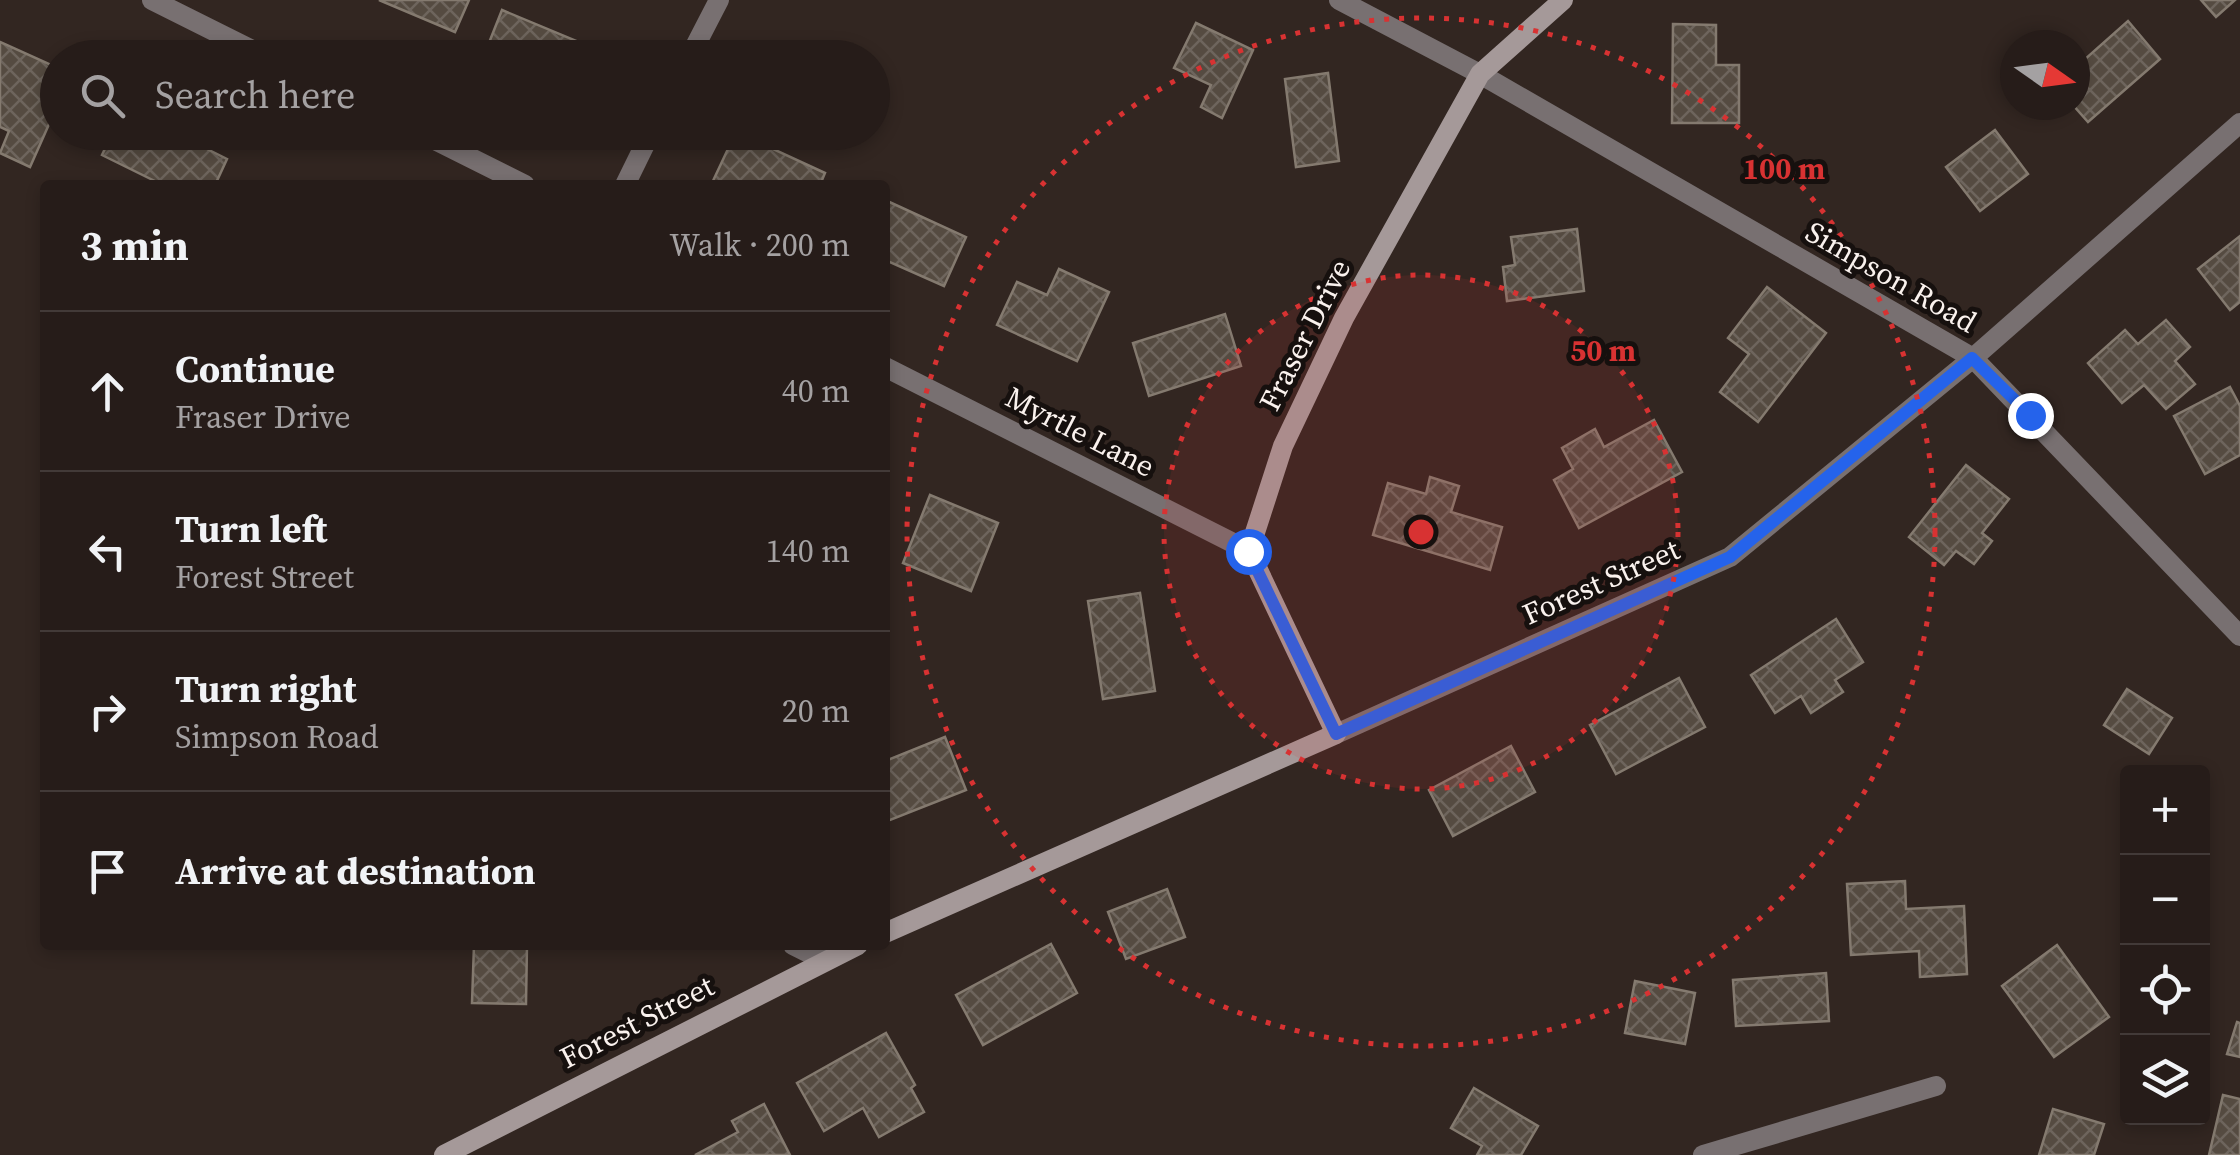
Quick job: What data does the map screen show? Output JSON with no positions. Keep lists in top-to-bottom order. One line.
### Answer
{"streets":{"street":["Simpson Road","Fraser Drive","Myrtle Lane","Forest Street"]},"crossings":[["Simpson Road","Fraser Drive"],["Simpson Road","Forest Street"],["Fraser Drive","Myrtle Lane"]],"north":"right","page":{"search":"Search here","heading":["3 min","Walk · 200 m"],"list":[["Continue","Fraser Drive","40 m"],["Turn left","Forest Street","140 m"],["Turn right","Simpson Road","20 m"],"Arrive at destination"],"map_buttons":["+","−"]},"rings":["100 m","50 m"]}
